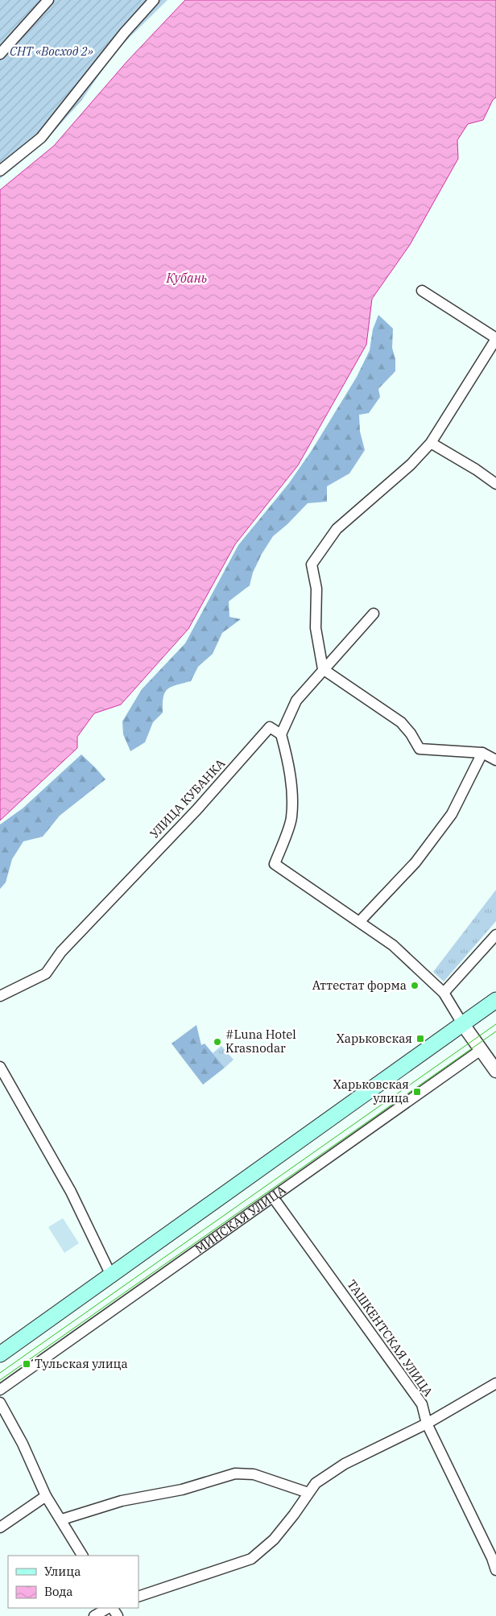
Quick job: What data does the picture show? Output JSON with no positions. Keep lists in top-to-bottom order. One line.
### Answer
{"streets":{"street":["УЛИЦА КУБАНКА","МИНСКАЯ УЛИЦА","ТАШКЕНТСКАЯ УЛИЦА"]},"crossings":[["МИНСКАЯ УЛИЦА","ТАШКЕНТСКАЯ УЛИЦА"]],"water":["Кубань"],"parks":["СНТ «Восход 2»"],"places":{"other":["Аттестат форма","#Luna Hotel Krasnodar"],"transit":["Харьковская","Харьковская улица","Тульская улица"]},"legend":["Улица","Вода"]}
